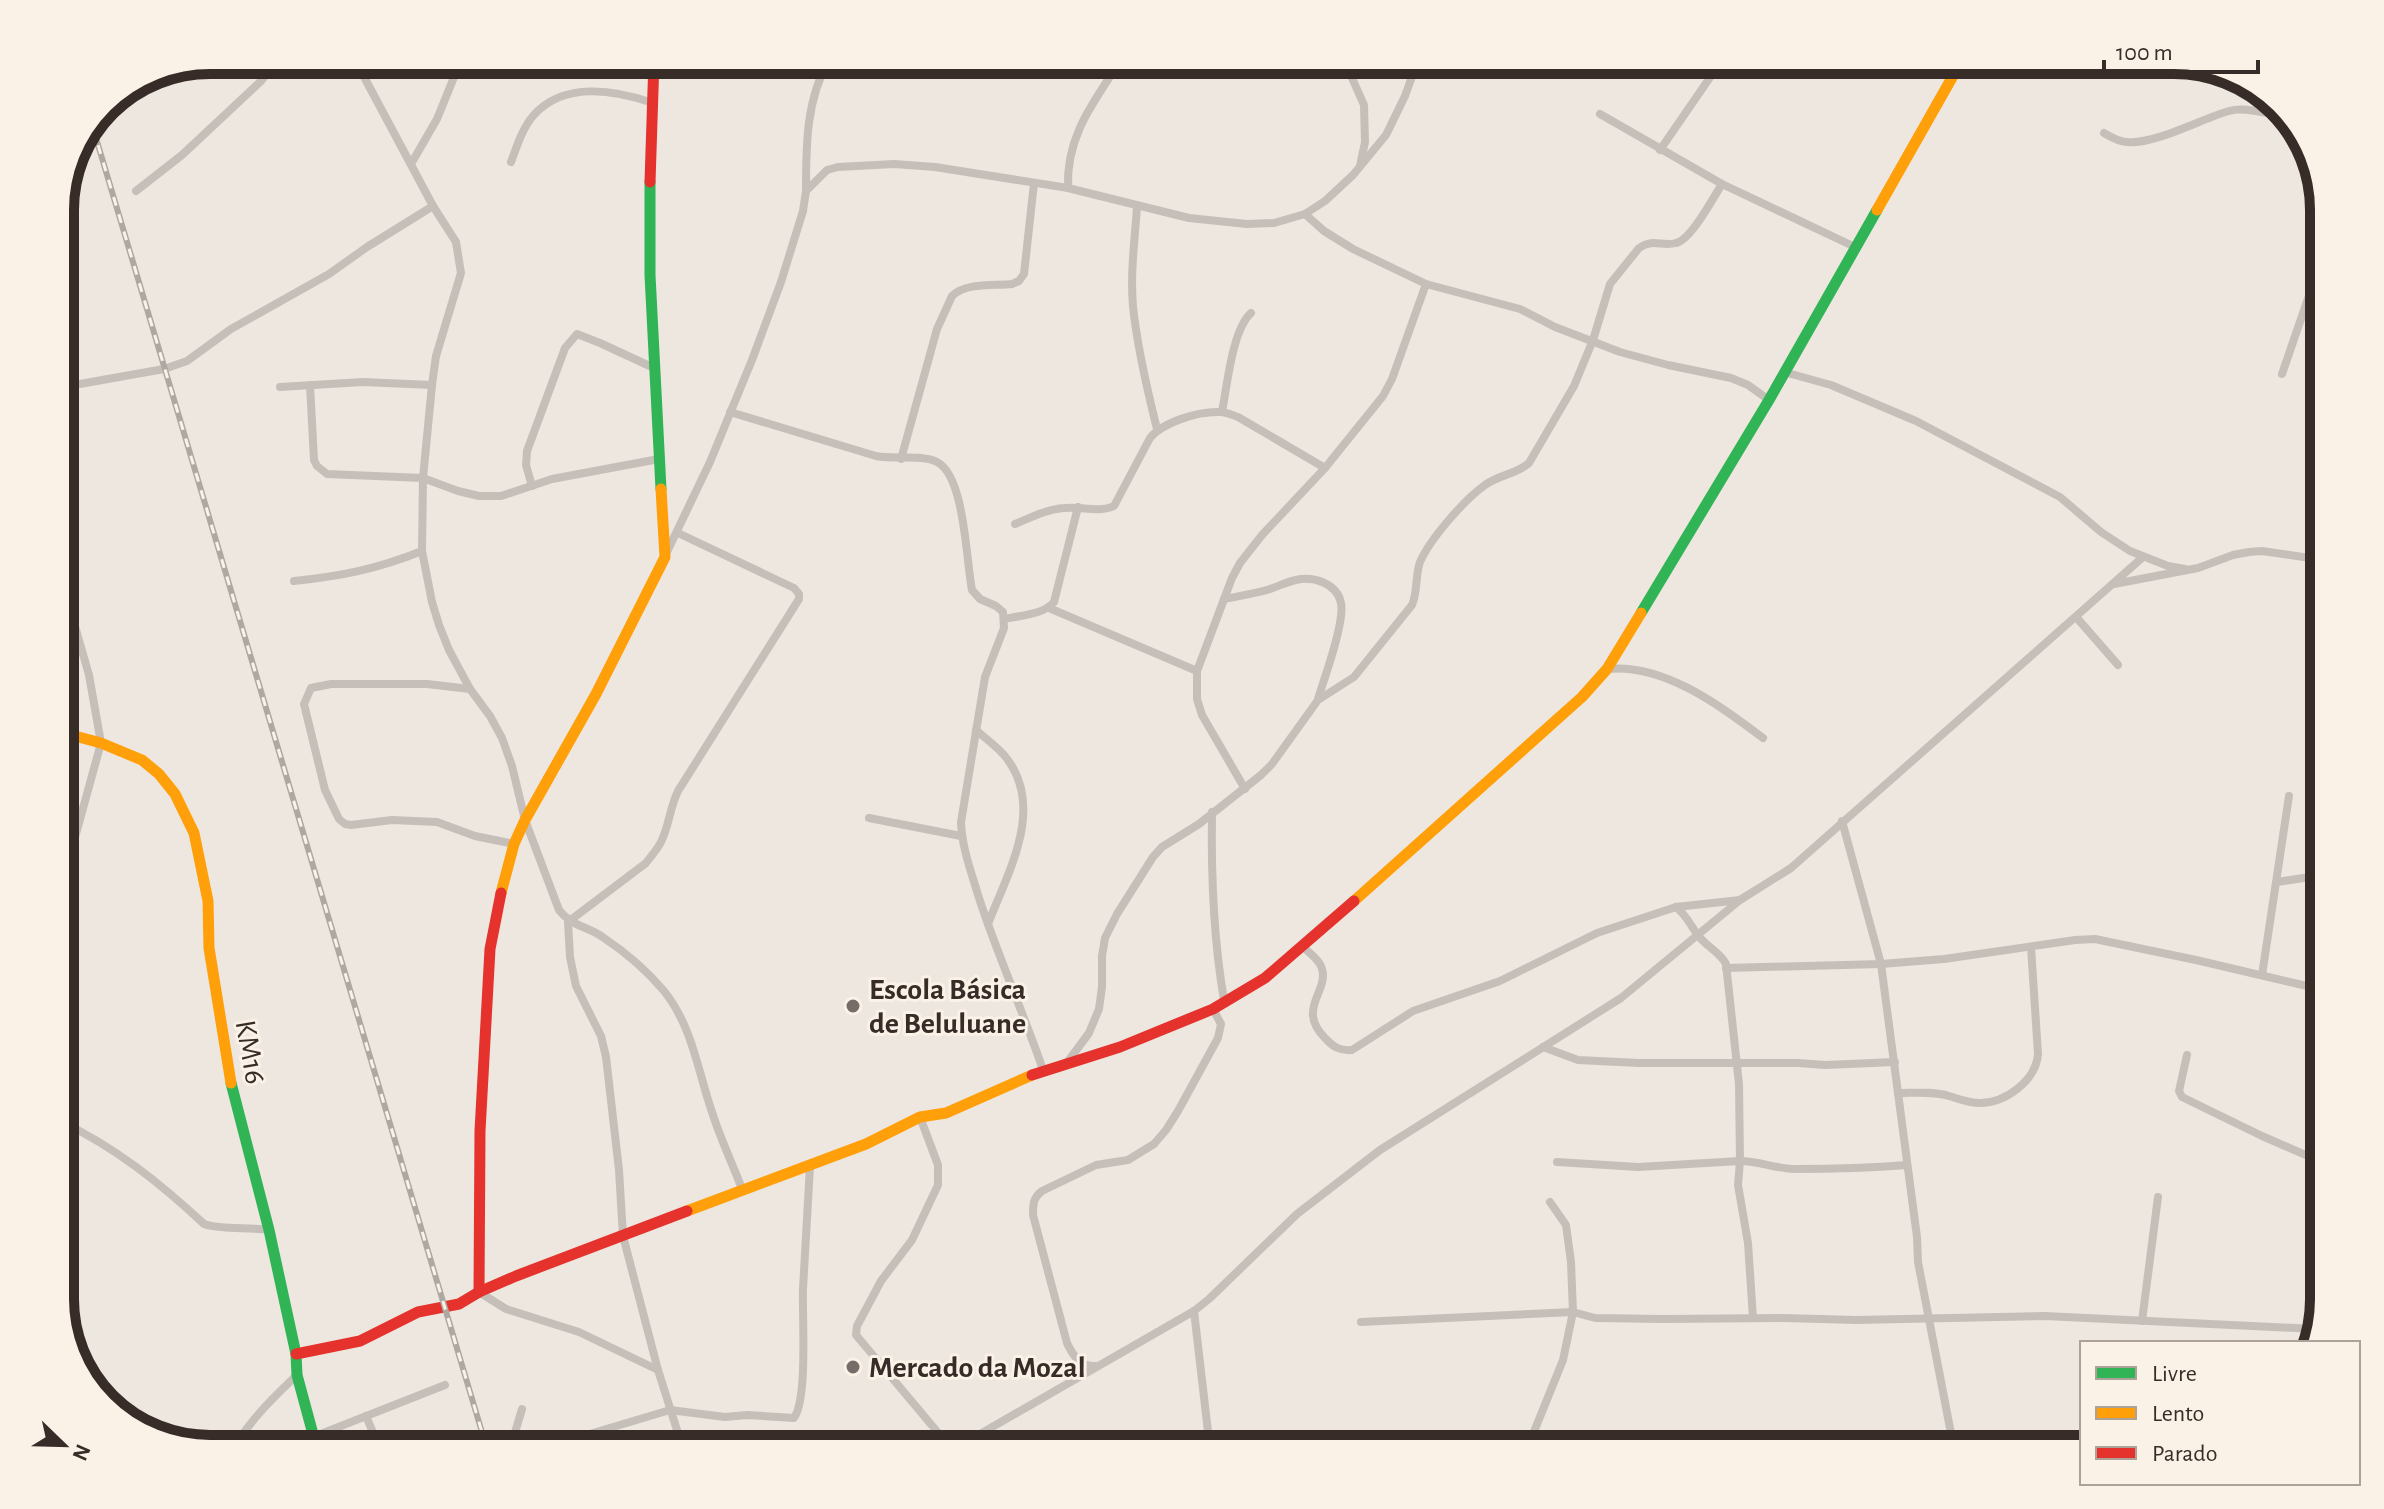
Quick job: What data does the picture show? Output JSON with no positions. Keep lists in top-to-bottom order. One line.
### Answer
{"streets":{"street":["KM16"]},"places":["Escola Básica de Beluluane","Mercado da Mozal"],"legend":["Livre","Lento","Parado"],"scale_bar":"100 m","north":"bottom right"}
